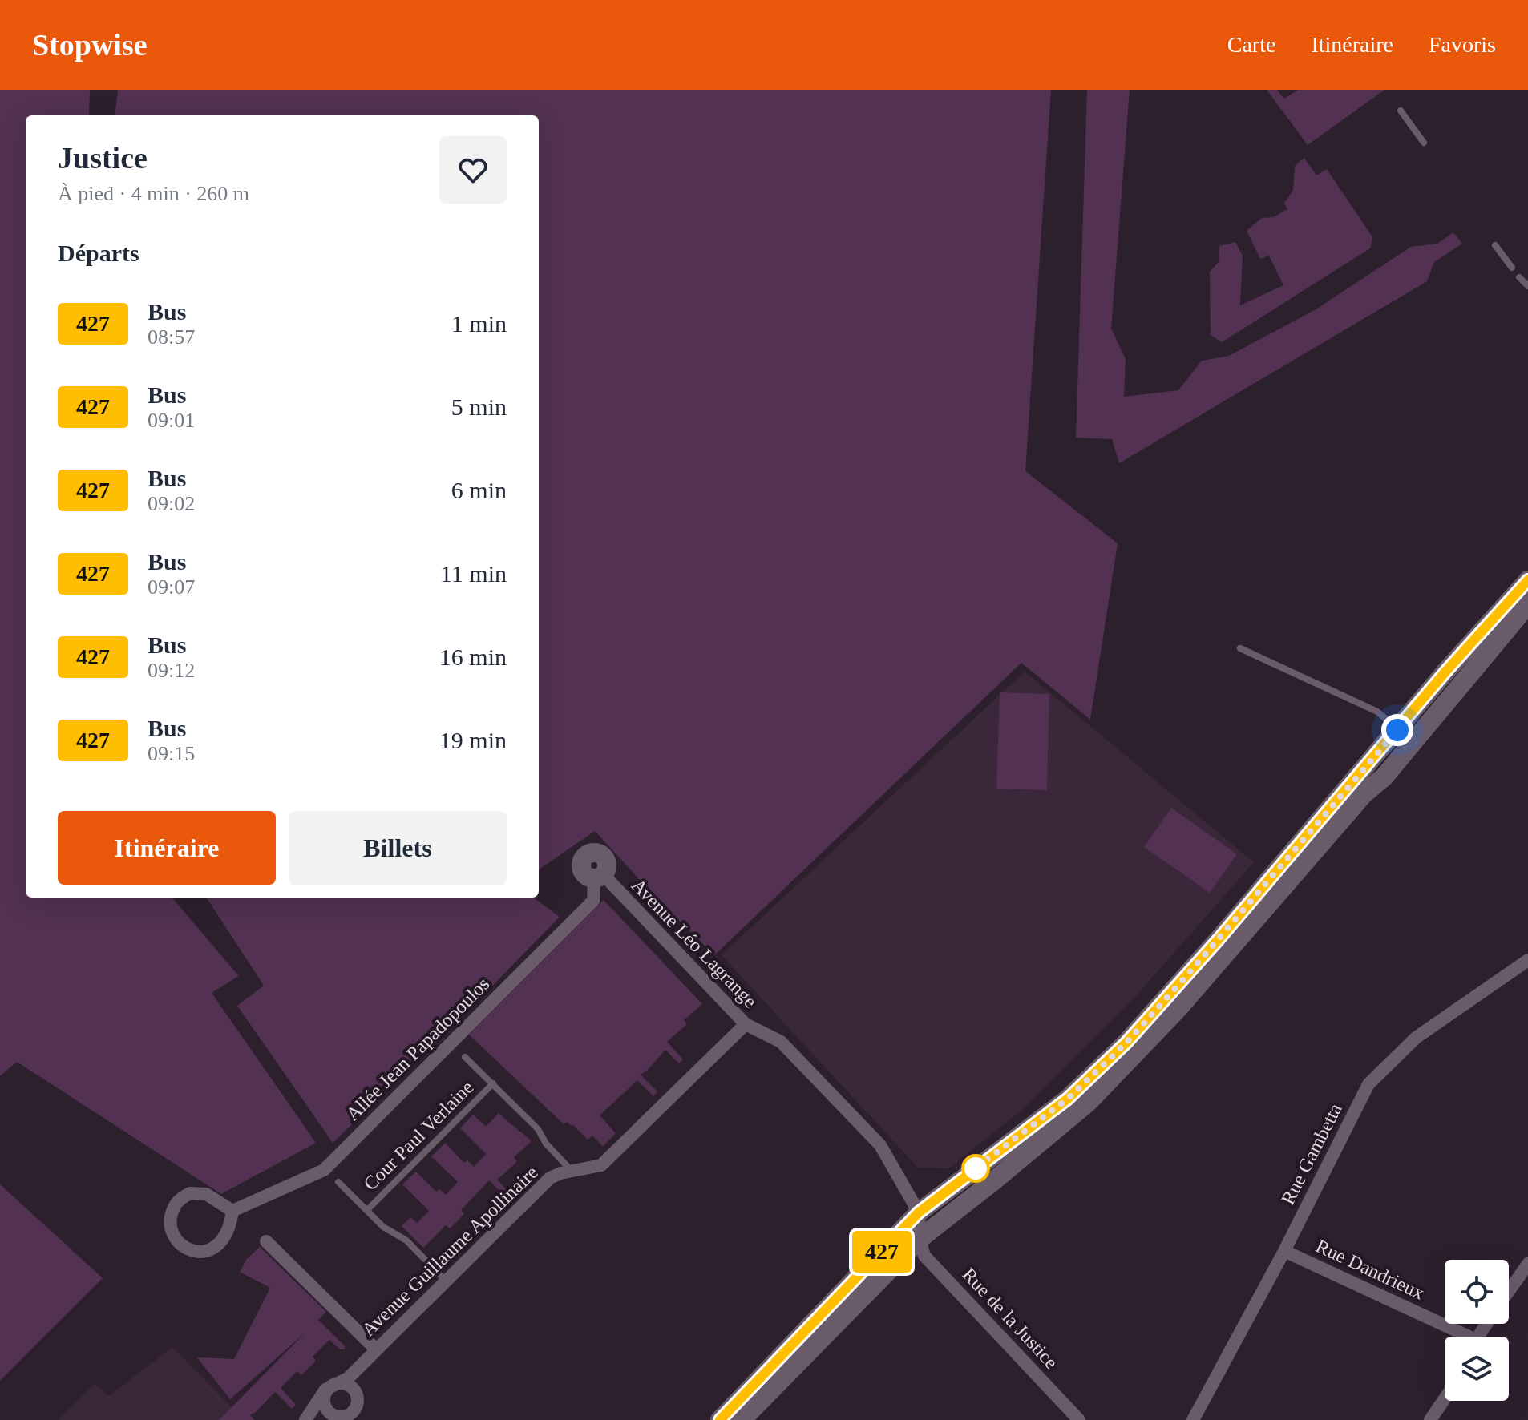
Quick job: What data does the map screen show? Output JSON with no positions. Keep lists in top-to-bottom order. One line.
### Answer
{"streets":{"street":["Avenue Léo Lagrange","Allée Jean Papadopoulos","Rue Gambetta","Avenue Guillaume Apollinaire","Rue Dandrieux","Rue de la Justice"],"lane":["Cour Paul Verlaine"]},"crossings":[["Avenue Léo Lagrange","Allée Jean Papadopoulos"],["Avenue Léo Lagrange","Avenue Guillaume Apollinaire"],["Avenue Léo Lagrange","Rue de la Justice"],["Rue Gambetta","Rue Dandrieux"]],"lines":["bus line 427"],"page":{"header":"Stopwise","nav":["Carte","Itinéraire","Favoris"],"on_map":"427","heading":[["Justice","À pied · 4 min · 260 m"],"Départs"],"list":[{"mark":"427","name":"Bus","note":"08:57","value":"1 min"},{"mark":"427","name":"Bus","note":"09:01","value":"5 min"},{"mark":"427","name":"Bus","note":"09:02","value":"6 min"},{"mark":"427","name":"Bus","note":"09:07","value":"11 min"},{"mark":"427","name":"Bus","note":"09:12","value":"16 min"},{"mark":"427","name":"Bus","note":"09:15","value":"19 min"}],"buttons":["Itinéraire","Billets"]}}
